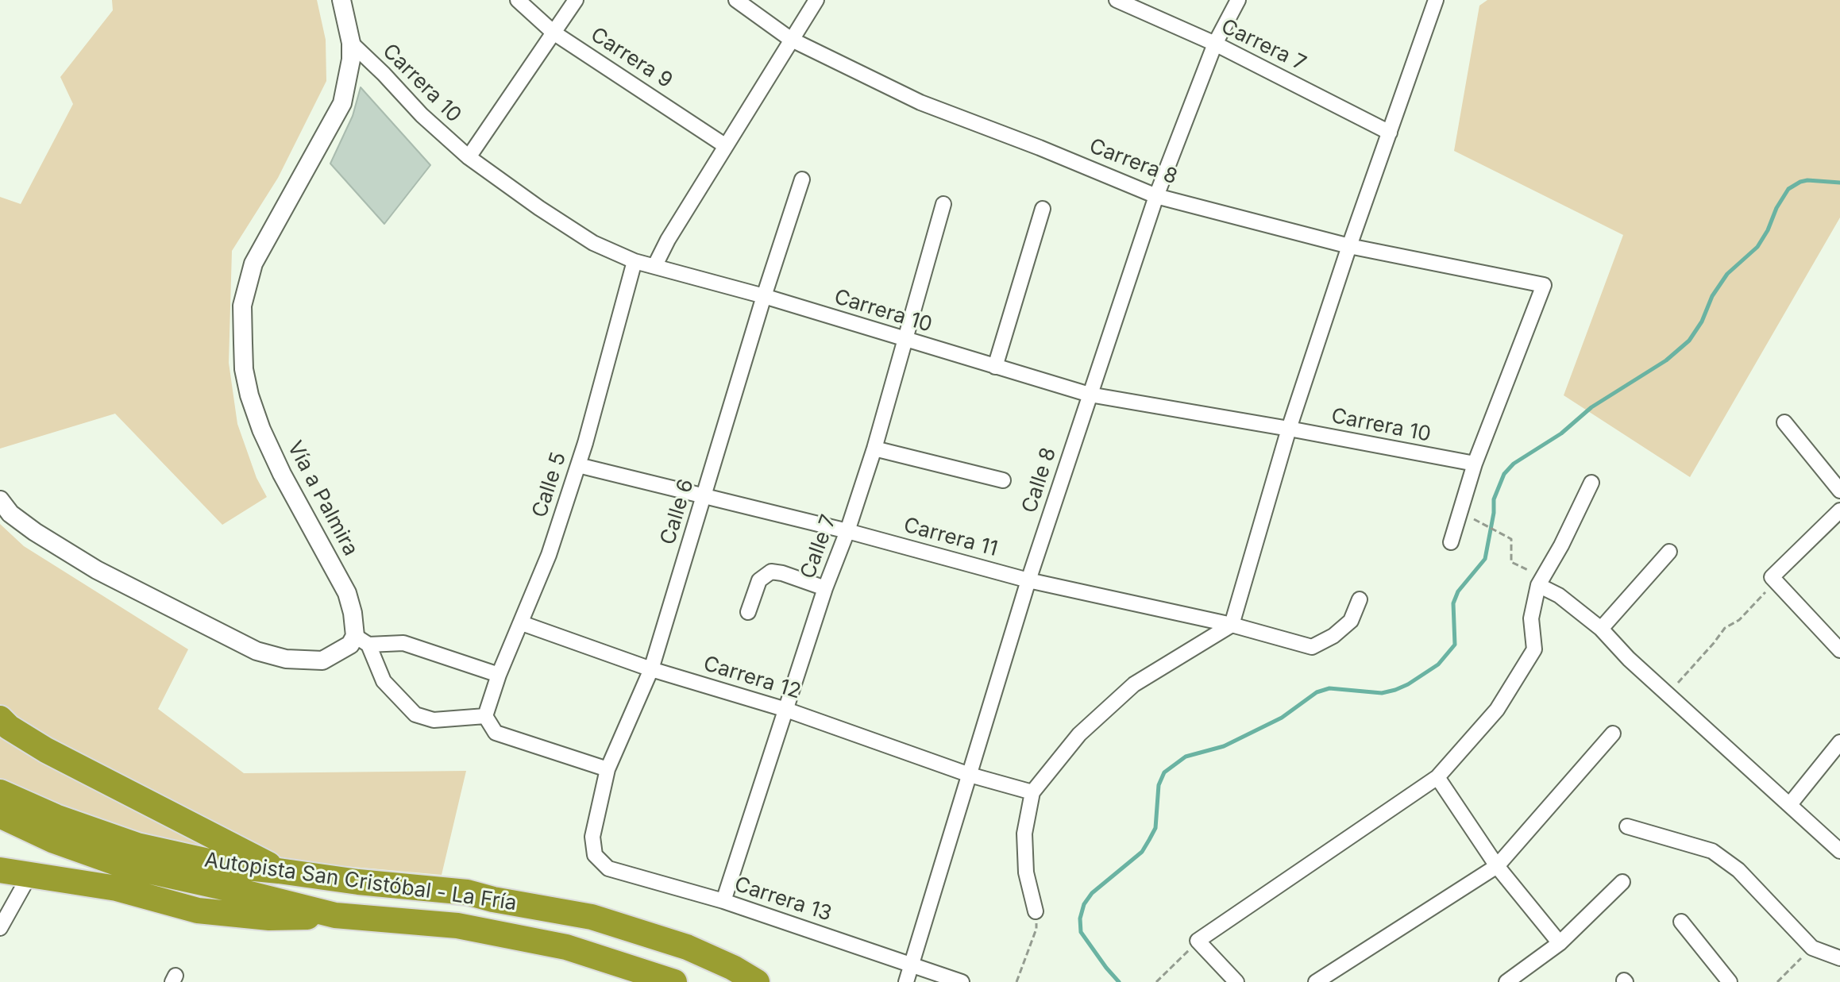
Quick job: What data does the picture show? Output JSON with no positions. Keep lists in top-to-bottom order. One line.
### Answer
{"streets":{"highway":["Autopista San Cristóbal - La Fría"],"street":["Carrera 7","Carrera 9","Carrera 10","Carrera 8","Calle 8","Calle 5","Vía a Palmira","Calle 6","Carrera 11","Calle 7","Carrera 12","Carrera 13"]},"crossings":[["Carrera 7","Calle 8"],["Carrera 10","Carrera 8"],["Carrera 10","Calle 8"],["Carrera 10","Calle 5"],["Carrera 10","Vía a Palmira"],["Carrera 10","Calle 6"],["Carrera 10","Calle 7"],["Carrera 8","Calle 8"],["Calle 8","Carrera 11"],["Calle 8","Carrera 12"],["Calle 8","Carrera 13"],["Calle 5","Carrera 11"],["Calle 5","Carrera 12"],["Calle 6","Carrera 11"],["Calle 6","Carrera 12"],["Calle 6","Carrera 13"],["Carrera 11","Calle 7"],["Calle 7","Carrera 12"],["Calle 7","Carrera 13"]]}
